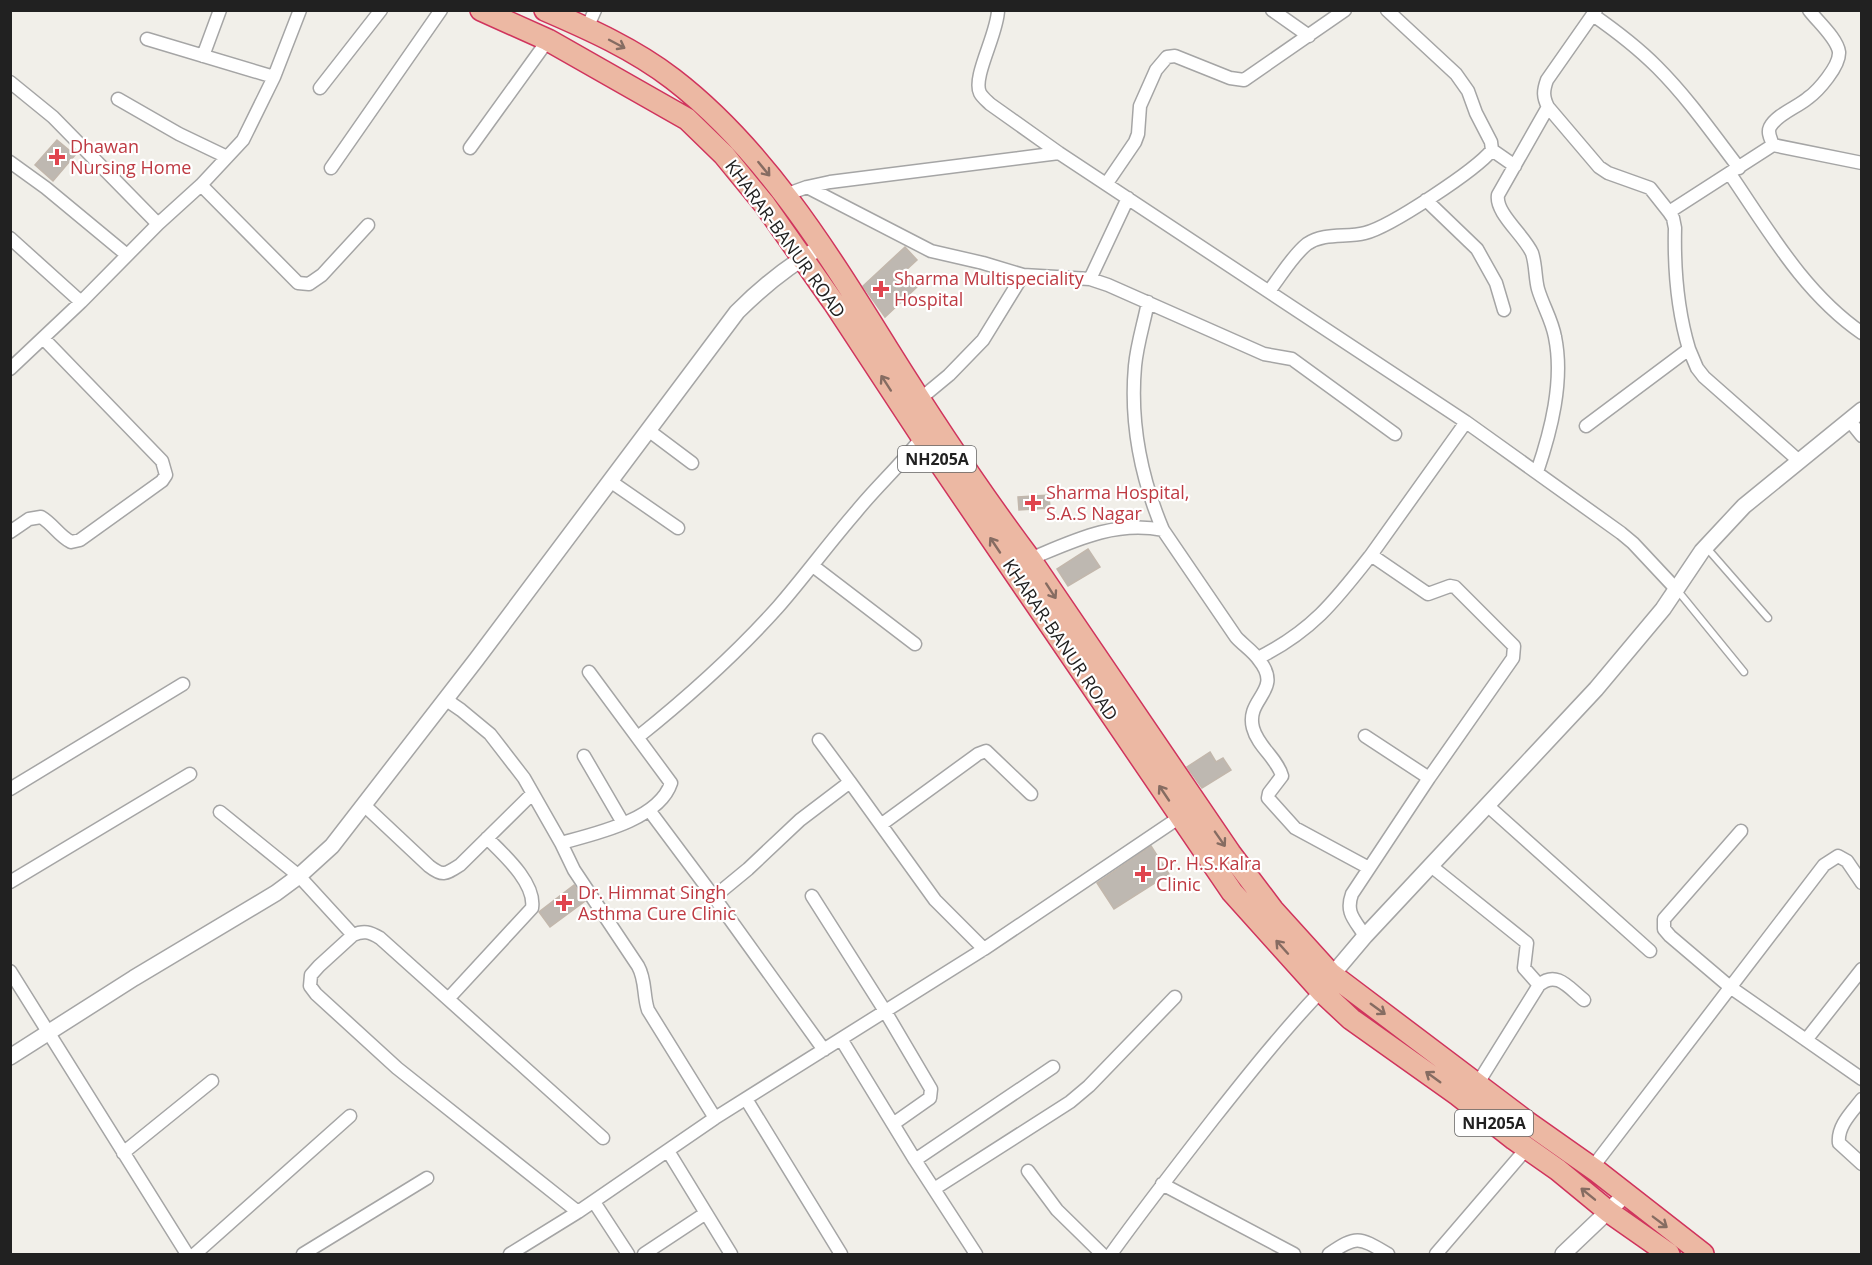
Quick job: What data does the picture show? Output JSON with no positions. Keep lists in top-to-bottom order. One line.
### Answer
{"streets":{"highway":["KHARAR-BANUR ROAD","NH205A"]},"crossings":[["KHARAR-BANUR ROAD","NH205A"]],"places":{"health":["Dhawan Nursing Home","Sharma Multispeciality Hospital","Sharma Hospital, S.A.S Nagar","Dr. H.S.Kalra Clinic","Dr. Himmat Singh Asthma Cure Clinic"]}}
